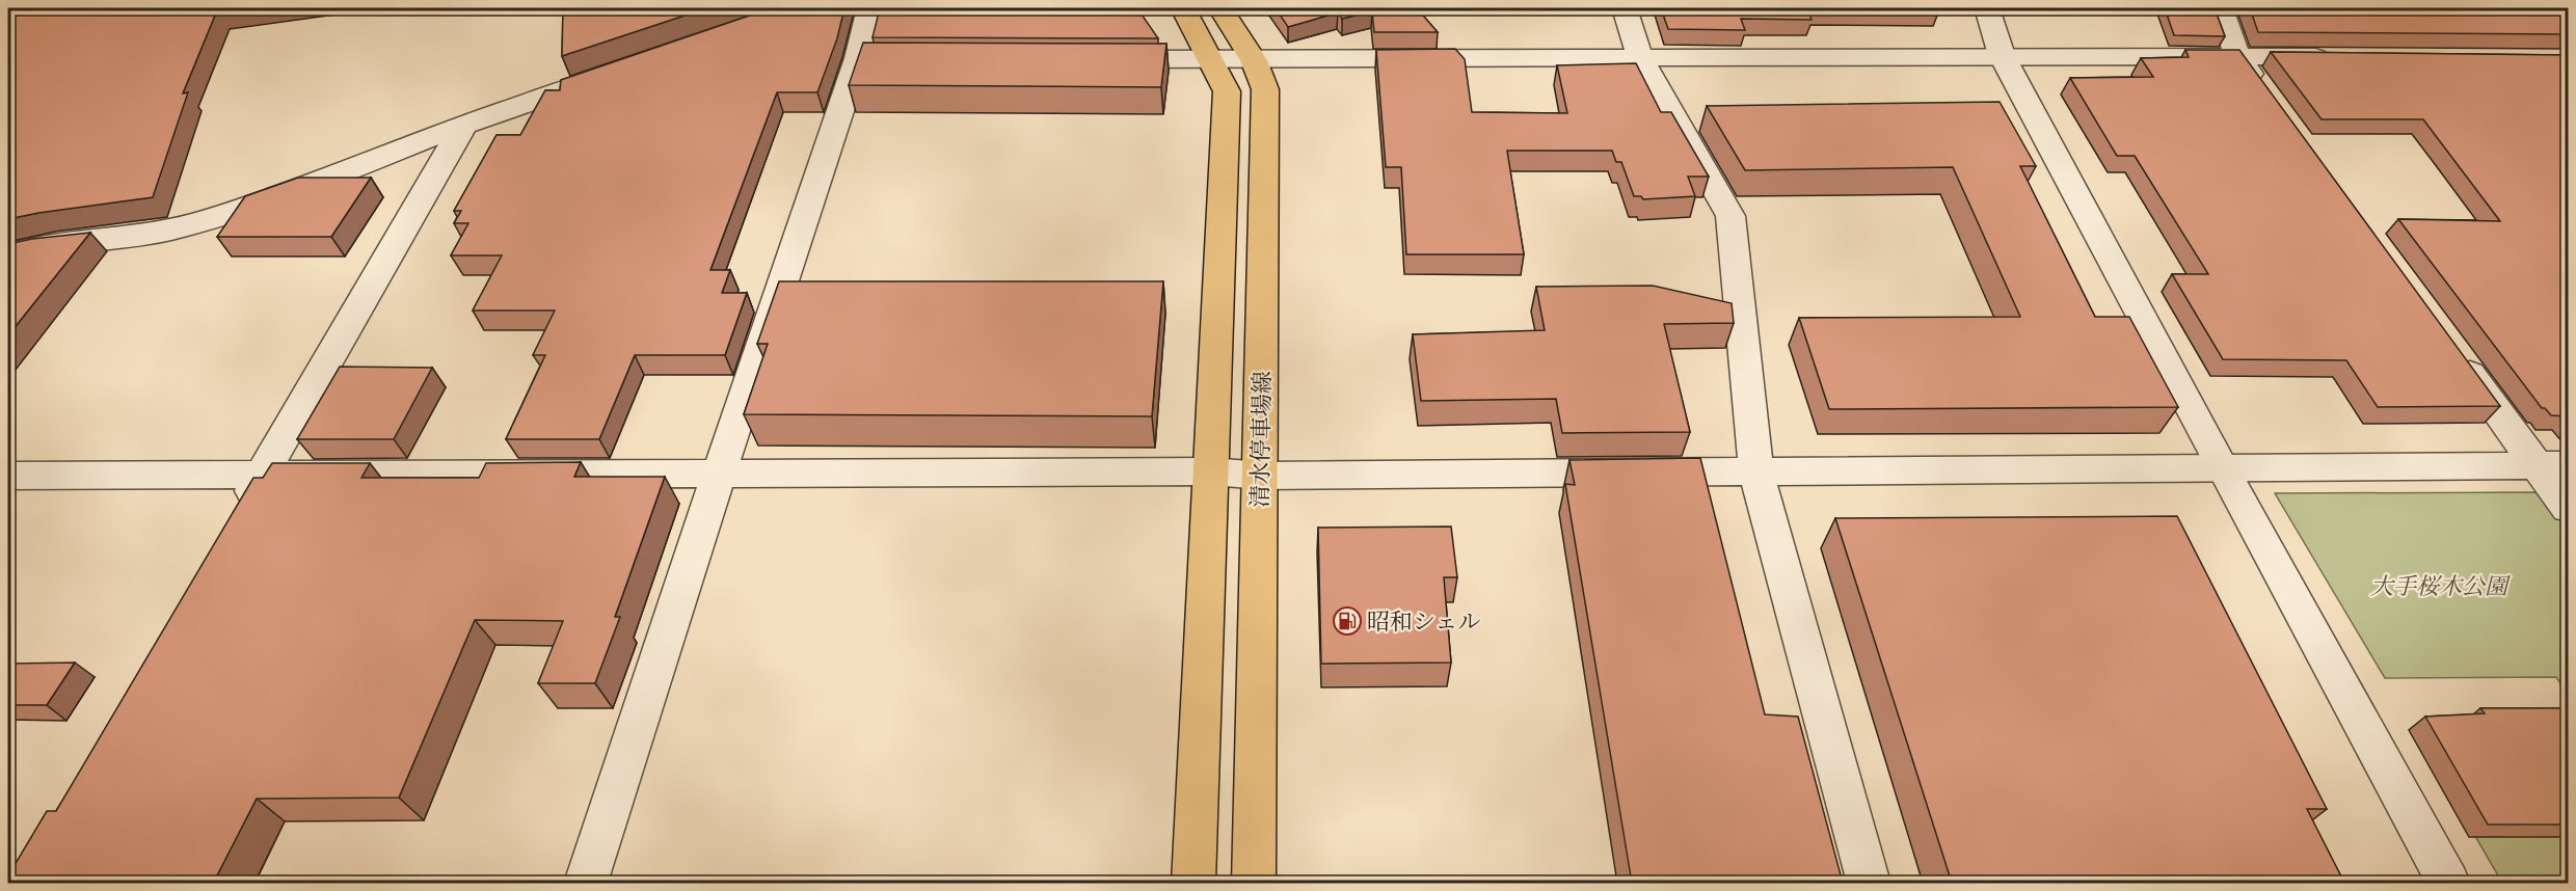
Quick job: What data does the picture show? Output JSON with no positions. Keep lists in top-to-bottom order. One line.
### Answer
{"streets":{"main road":["清水停車場線"]},"parks":["大手桜木公園"],"places":{"fuel station":["昭和シェル"]}}
